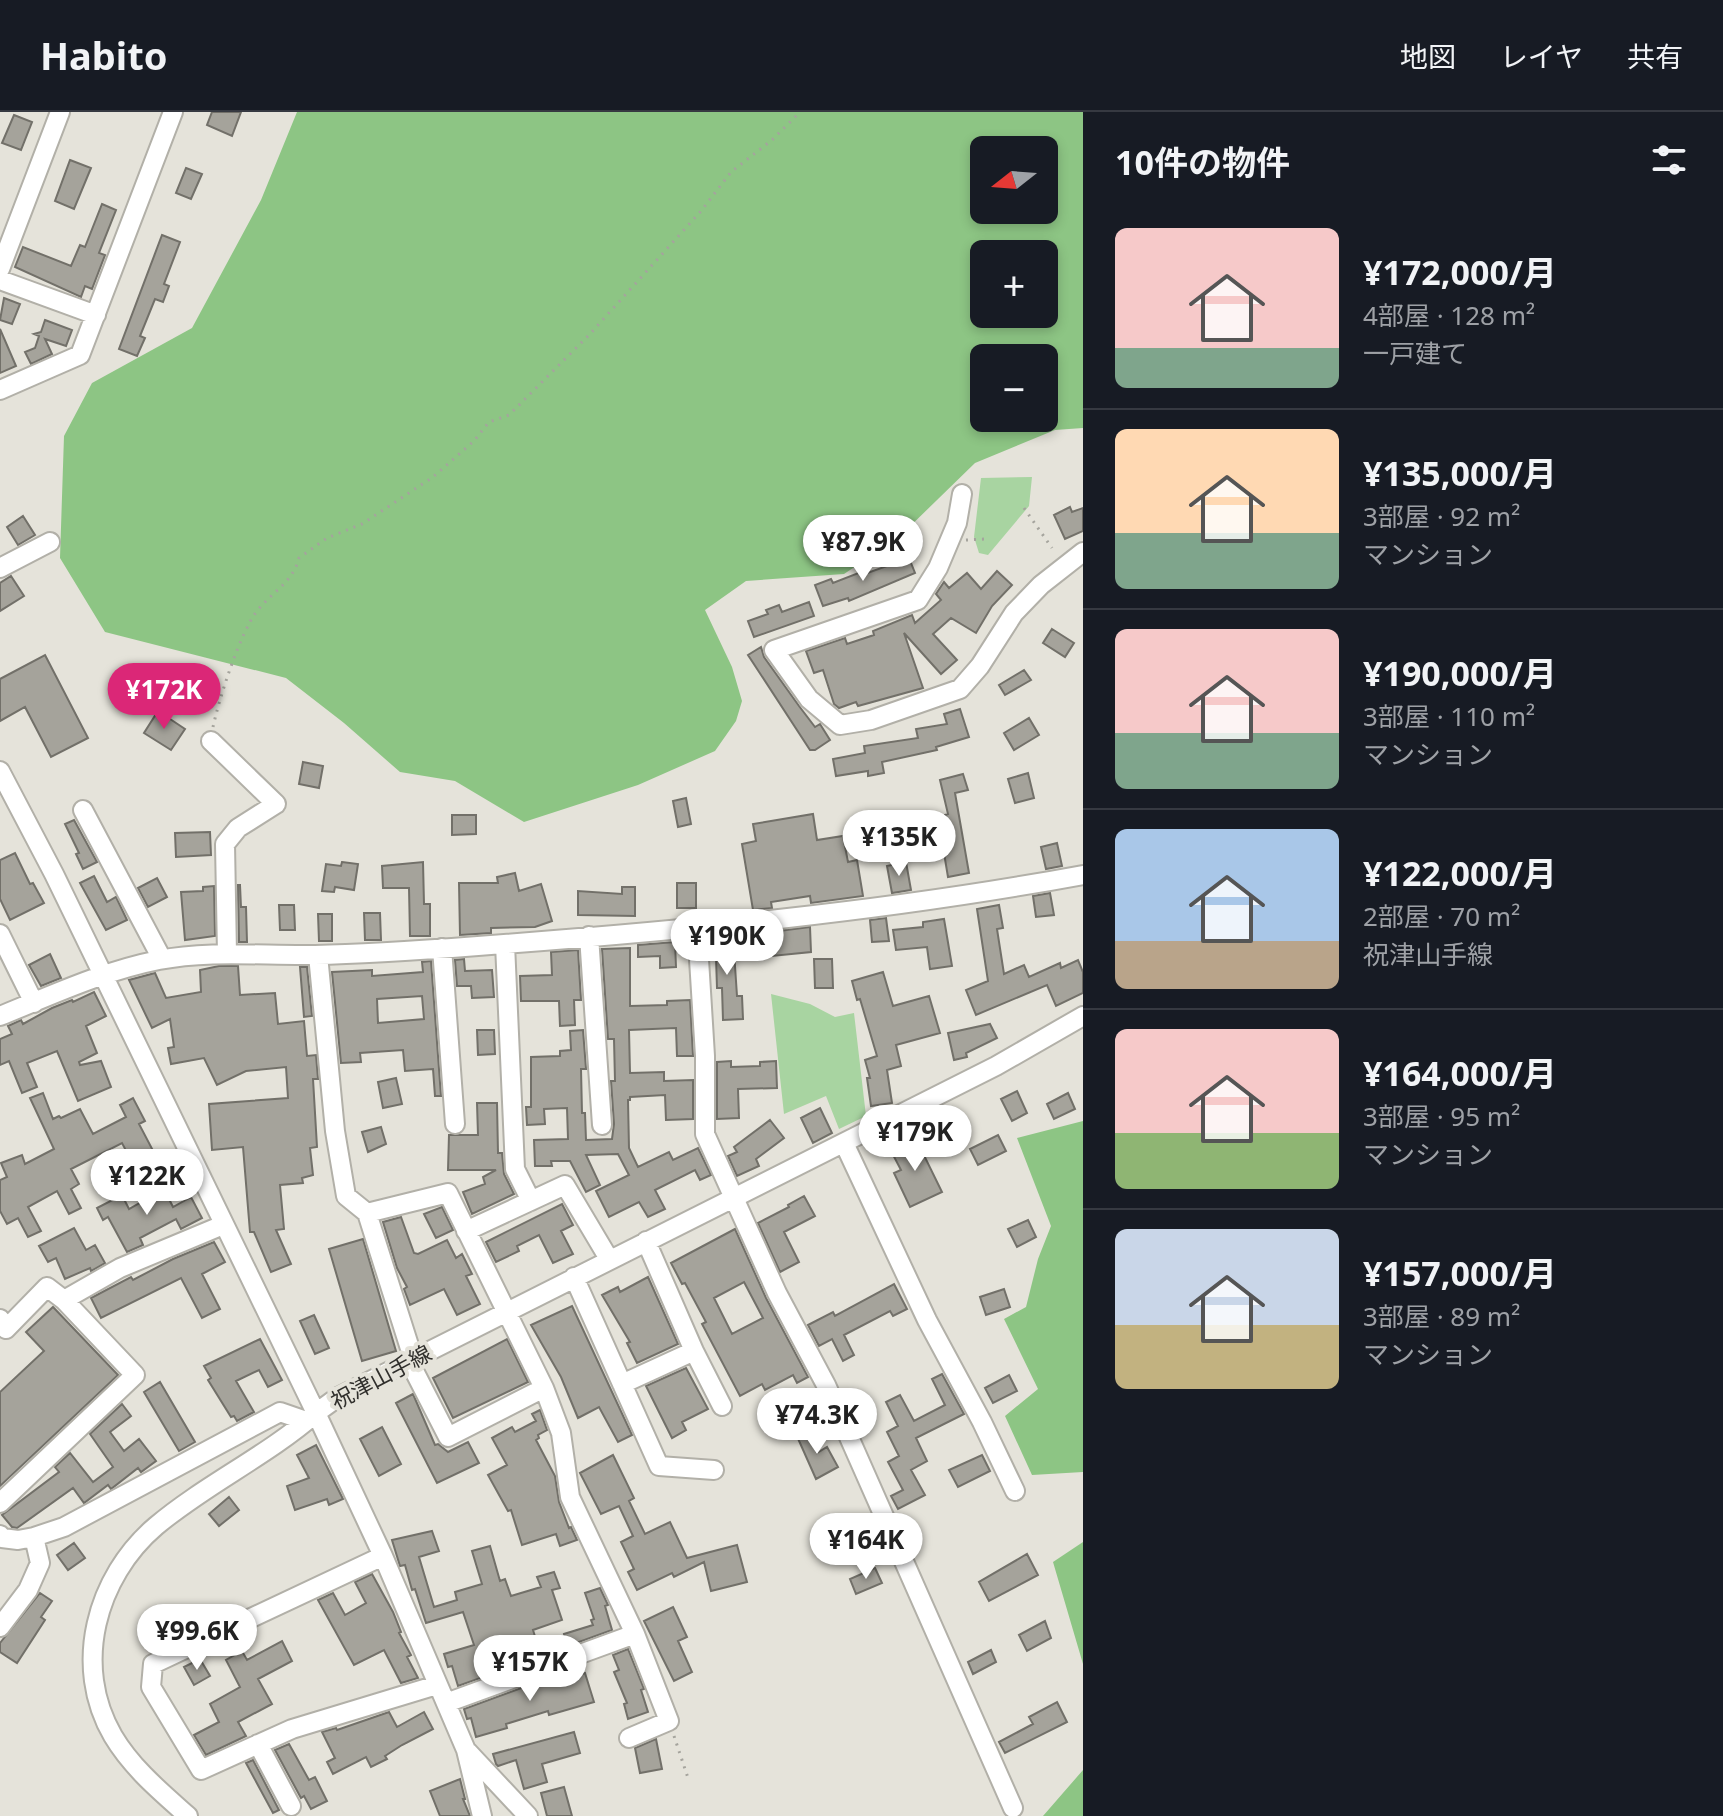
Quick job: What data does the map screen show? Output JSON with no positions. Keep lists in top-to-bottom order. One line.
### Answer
{"streets":{"street":["祝津山手線"]},"north":"left","page":{"header":"Habito","nav":["地図","レイヤ","共有"],"heading":"10件の物件","map_buttons":["+","−"],"list":[{"name":"¥172,000/月","note":"4部屋 · 128 m² · 一戸建て"},{"name":"¥135,000/月","note":"3部屋 · 92 m² · マンション"},{"name":"¥190,000/月","note":"3部屋 · 110 m² · マンション"},{"name":"¥122,000/月","note":"2部屋 · 70 m² · 祝津山手線"},{"name":"¥164,000/月","note":"3部屋 · 95 m² · マンション"},{"name":"¥157,000/月","note":"3部屋 · 89 m² · マンション"}],"price":["¥87.9K","¥172K","¥135K","¥190K","¥179K","¥122K","¥74.3K","¥164K","¥99.6K","¥157K"]}}
